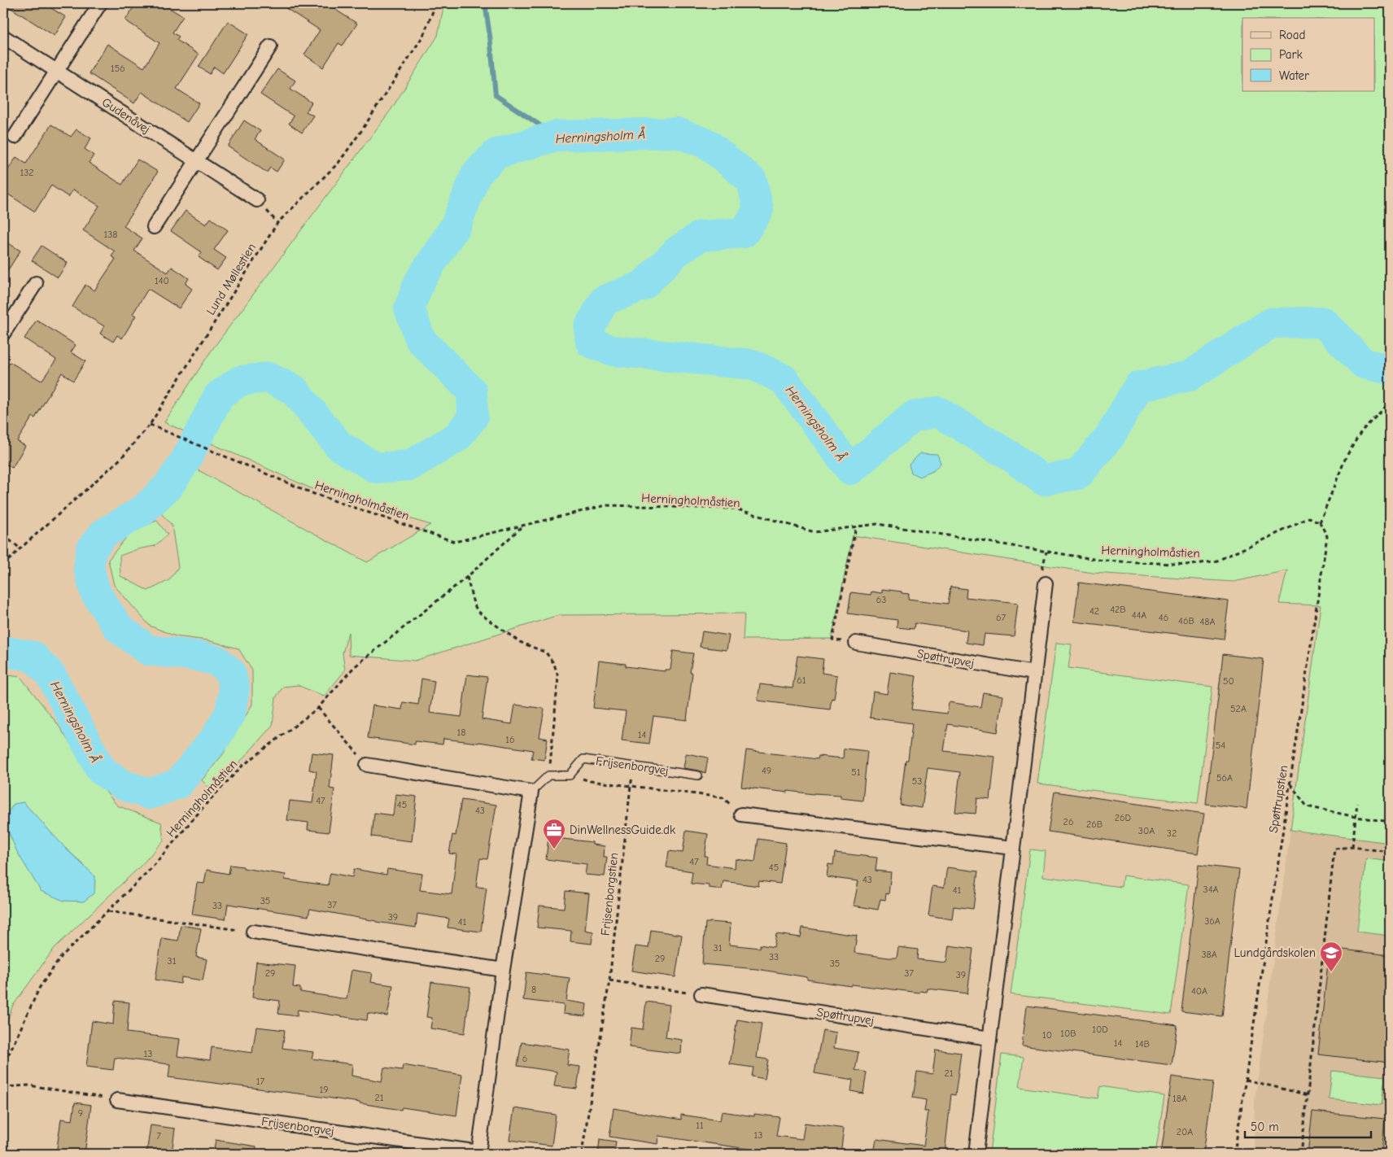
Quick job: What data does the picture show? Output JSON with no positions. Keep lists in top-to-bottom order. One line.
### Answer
{"streets":{"street":["Gudenåvej","Spøttrupvej","Frijsenborgvej"],"path":["Lund Møllestien","Herningholmåstien","Spøttrupstien","Frijsenborgstien"]},"crossings":[["Lund Møllestien","Herningholmåstien"],["Herningholmåstien","Spøttrupstien"],["Frijsenborgvej","Frijsenborgstien"]],"water":["Herningsholm Å"],"places":{"office":["DinWellnessGuide.dk"],"school or university":["Lundgårdskolen"]},"house_numbers":["156","132","138","140","63","42B","42","44A","67","46","46B","48A","61","50","52A","18","14","16","54","49","51","56A","53","47","45","43","26D","26","26B","30A","32","47","45","43","34A","41","35","37","33","39","36A","41","31","38A","33","29","31","35","29","37","39","8","40A","10D","10B","10","14","14B","13","6","21","17","19","21","18A","9","11","20A","13","7"],"legend":["Road","Park","Water"],"scale_bar":"50 m"}
